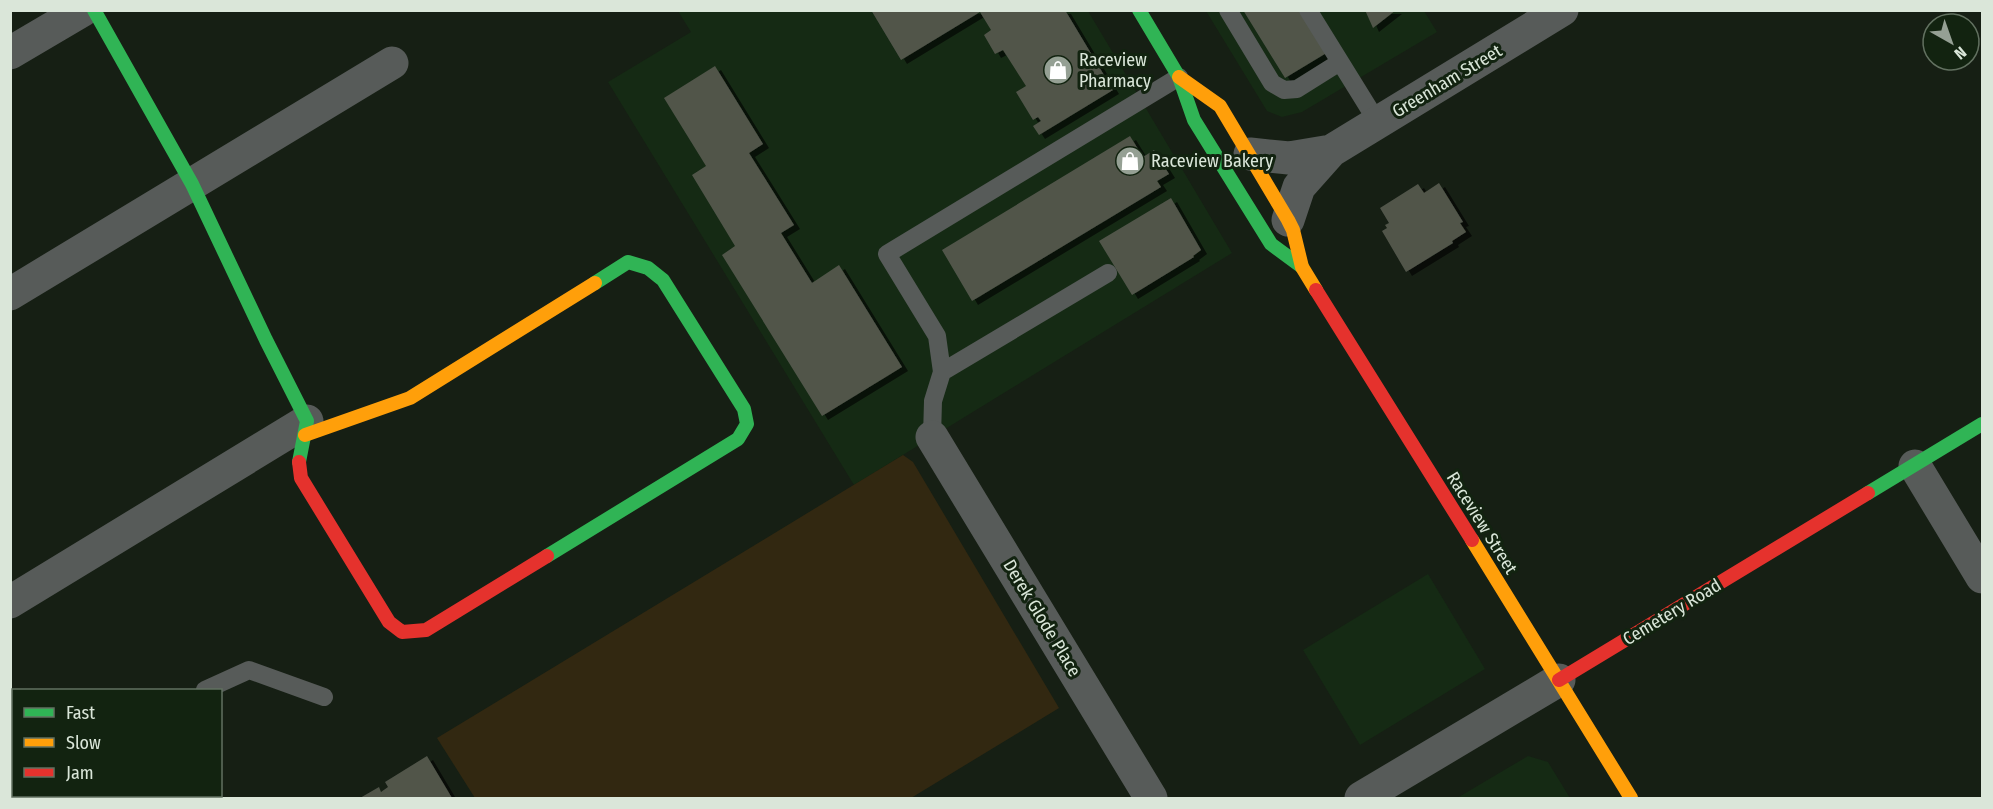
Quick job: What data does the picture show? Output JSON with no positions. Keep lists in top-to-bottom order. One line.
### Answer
{"streets":{"street":["Greenham Street","Raceview Street","Cemetery Road","Derek Glode Place"]},"crossings":[["Greenham Street","Raceview Street"],["Raceview Street","Cemetery Road"]],"places":{"shop":["Raceview Pharmacy","Raceview Bakery"]},"legend":["Fast","Slow","Jam"],"north":"bottom right"}
